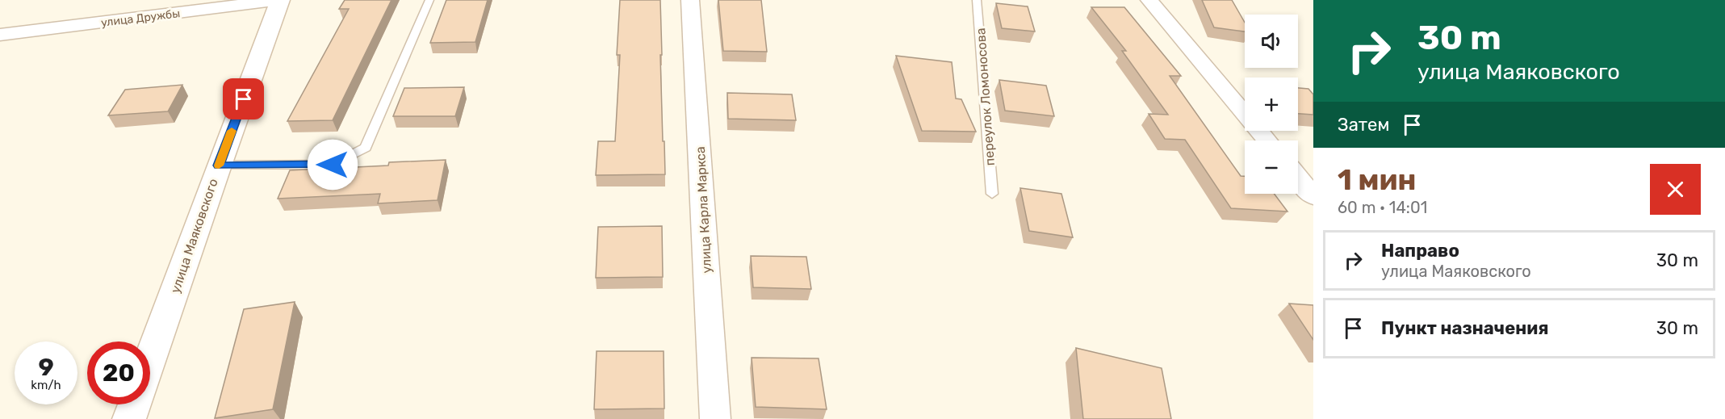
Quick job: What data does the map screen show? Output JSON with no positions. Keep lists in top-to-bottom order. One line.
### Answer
{"streets":{"street":["улица Дружбы","улица Карла Маркса","улица Маяковского"],"lane":["переулок Ломоносова"]},"crossings":[["улица Дружбы","улица Маяковского"]],"page":{"turn":["30 m","улица Маяковского"],"map_buttons":["+","−"],"then":"Затем","heading":["1 мин","60 m · 14:01"],"list":[{"name":"Направо","note":"улица Маяковского","value":"30 m"},{"name":"Пункт назначения","value":"30 m"}],"speed":"9 km/h","limit":"20"}}
